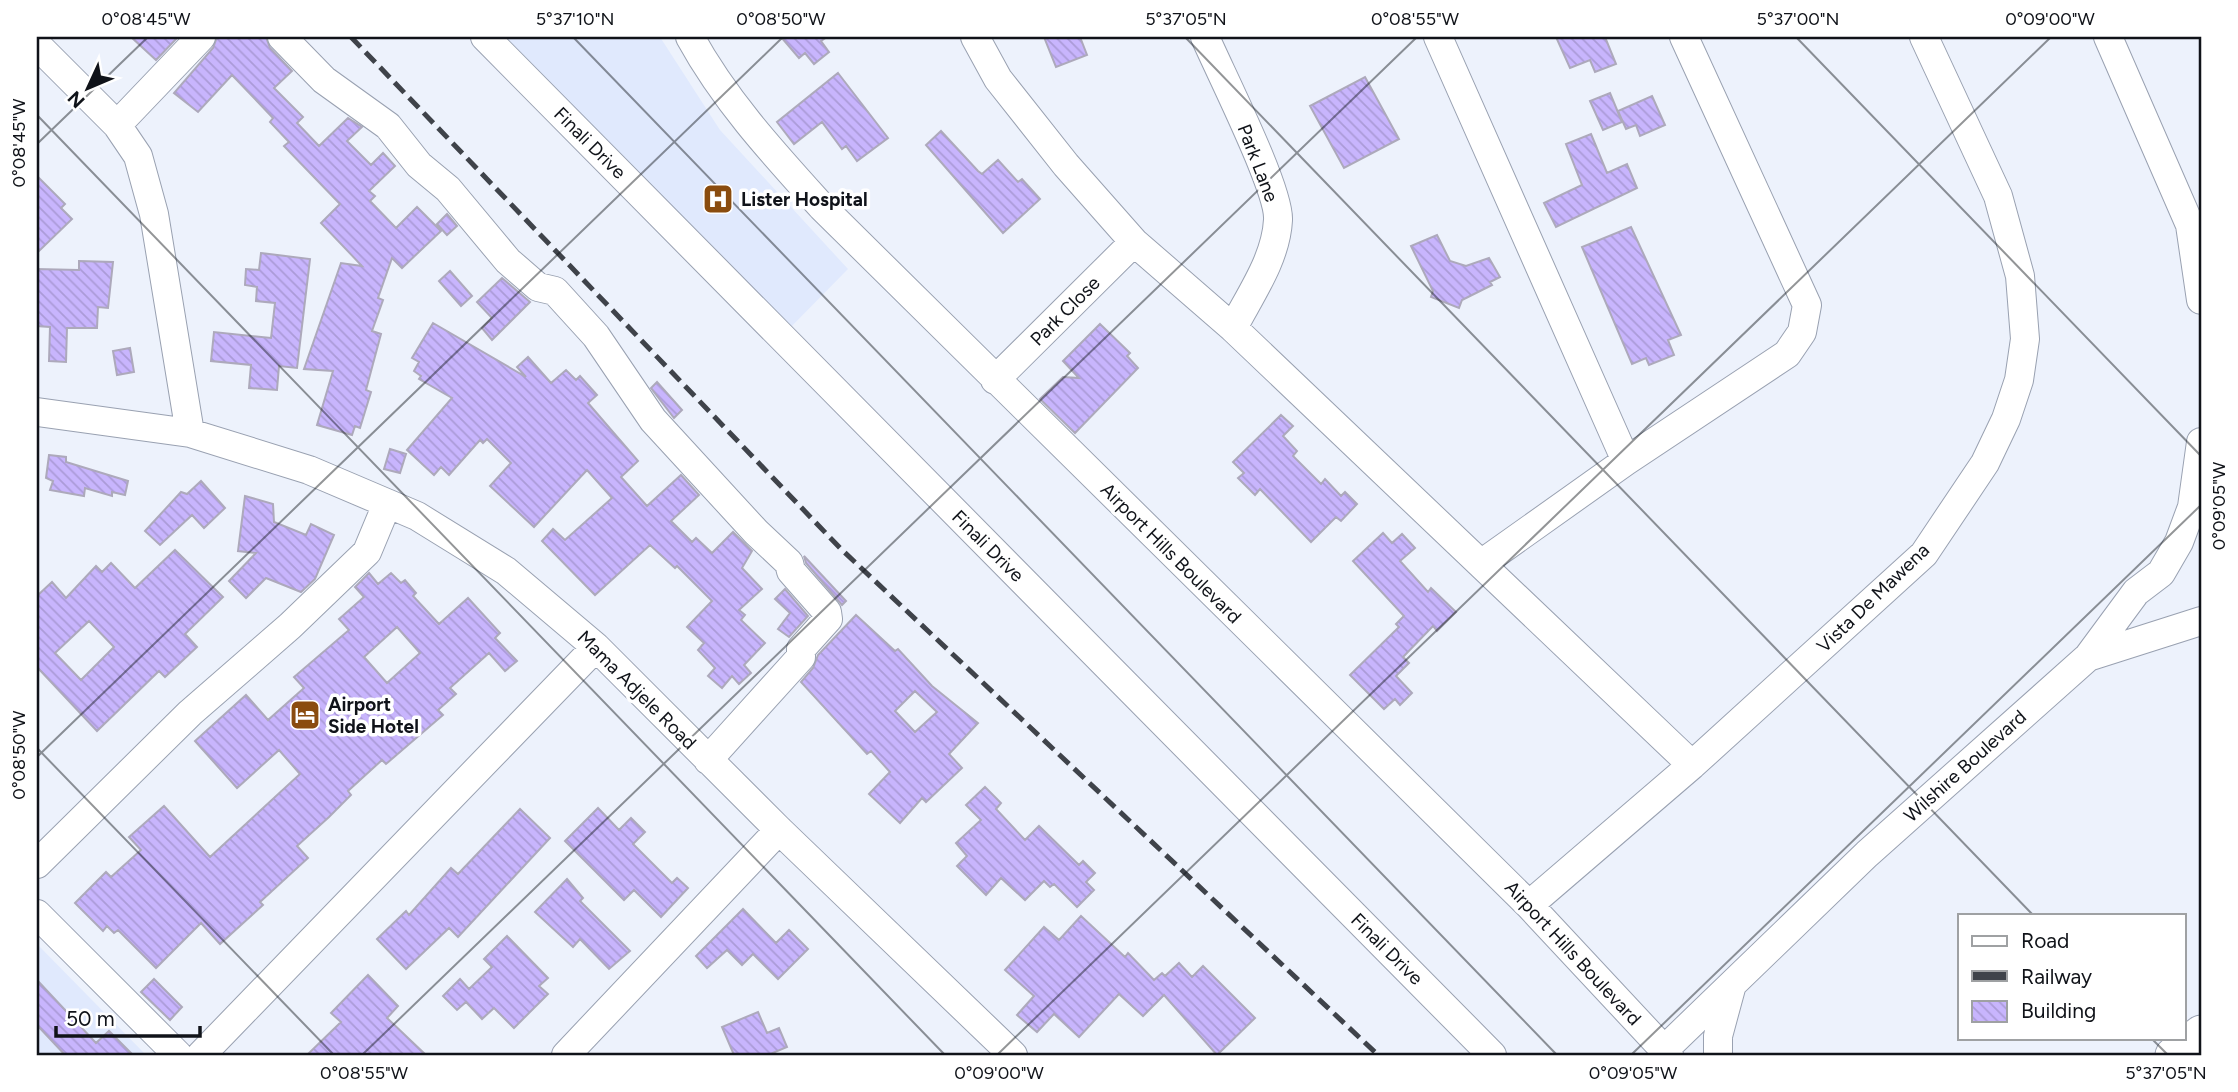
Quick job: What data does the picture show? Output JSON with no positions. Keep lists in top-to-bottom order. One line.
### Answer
{"streets":{"street":["Finali Drive","Park Lane","Park Close","Airport Hills Boulevard","Vista De Mawena","Mama Adjele Road","Wilshire Boulevard"]},"crossings":[["Park Close","Airport Hills Boulevard"],["Airport Hills Boulevard","Vista De Mawena"],["Airport Hills Boulevard","Wilshire Boulevard"]],"places":{"hospital":["Lister Hospital"],"hotel":["Airport Side Hotel"]},"legend":["Road","Railway","Building"],"scale_bar":"50 m","north":"bottom left","coordinates":["0°08'45\"W","5°37'10\"N","0°08'50\"W","5°37'05\"N","0°08'55\"W","5°37'00\"N","0°09'00\"W","0°09'05\"W"]}
